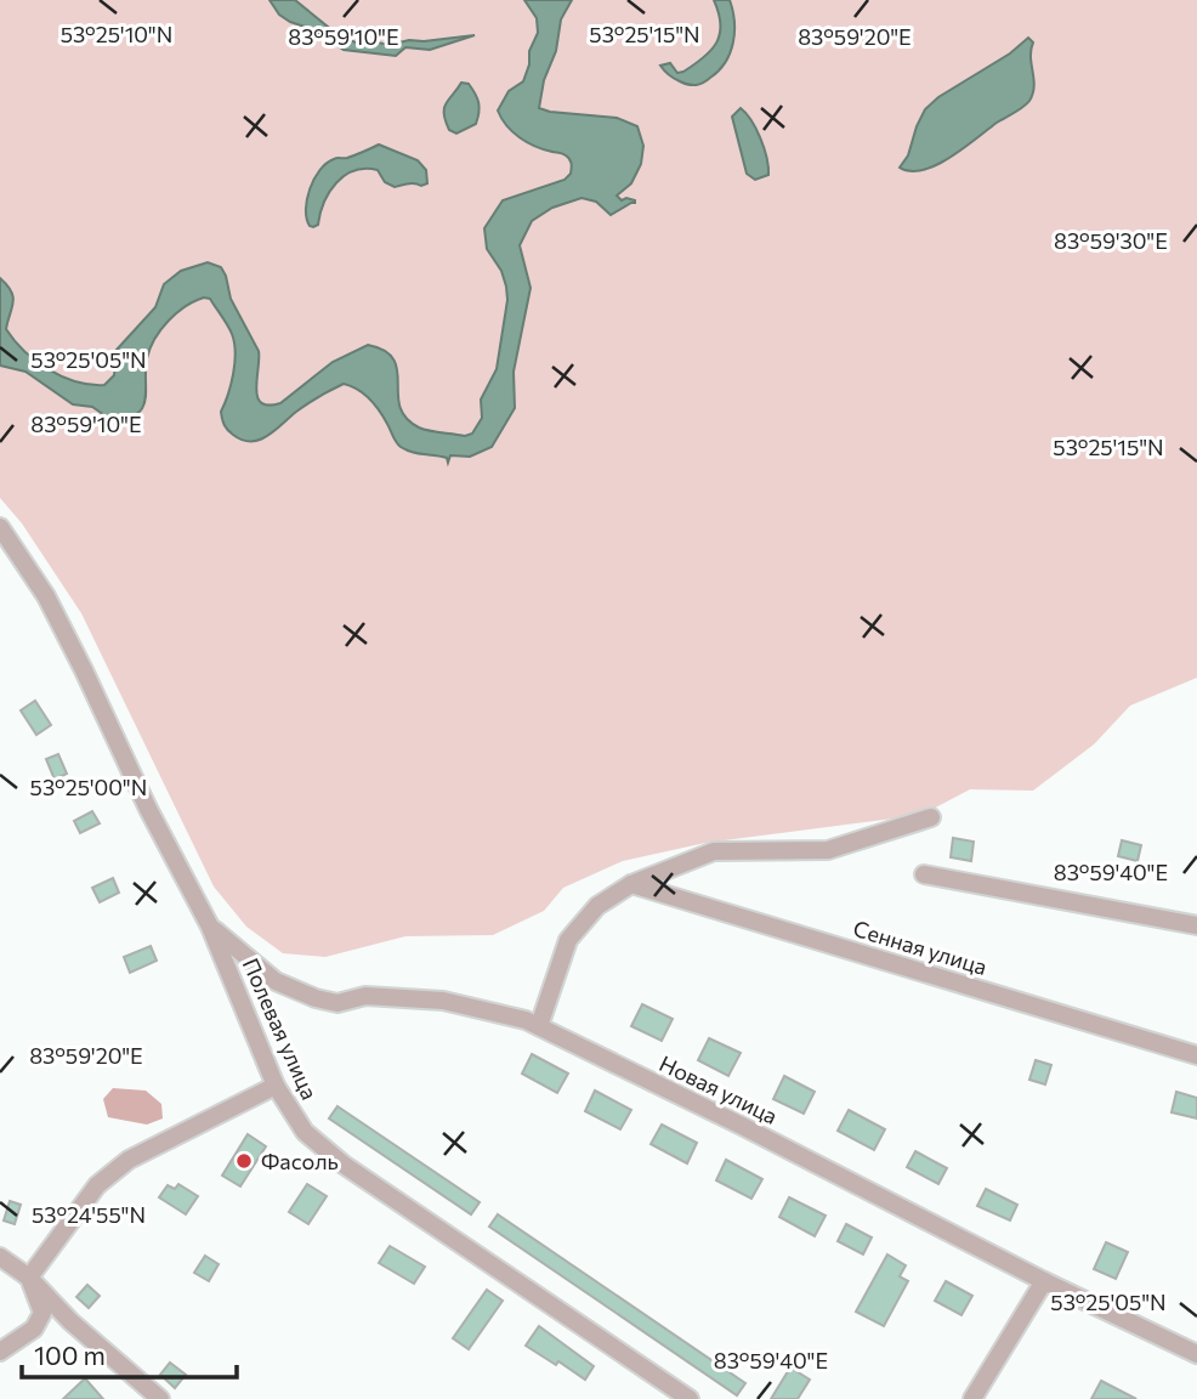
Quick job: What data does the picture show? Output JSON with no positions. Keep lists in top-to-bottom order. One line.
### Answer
{"streets":{"street":["Сенная улица","Полевая улица","Новая улица"]},"crossings":[["Полевая улица","Новая улица"]],"places":["Фасоль"],"scale_bar":"100 m","coordinates":["53°25'10\"N","53°25'15\"N","83°59'10\"E","83°59'20\"E","83°59'30\"E","53°25'05\"N","53°25'00\"N","83°59'40\"E","53°24'55\"N"]}
